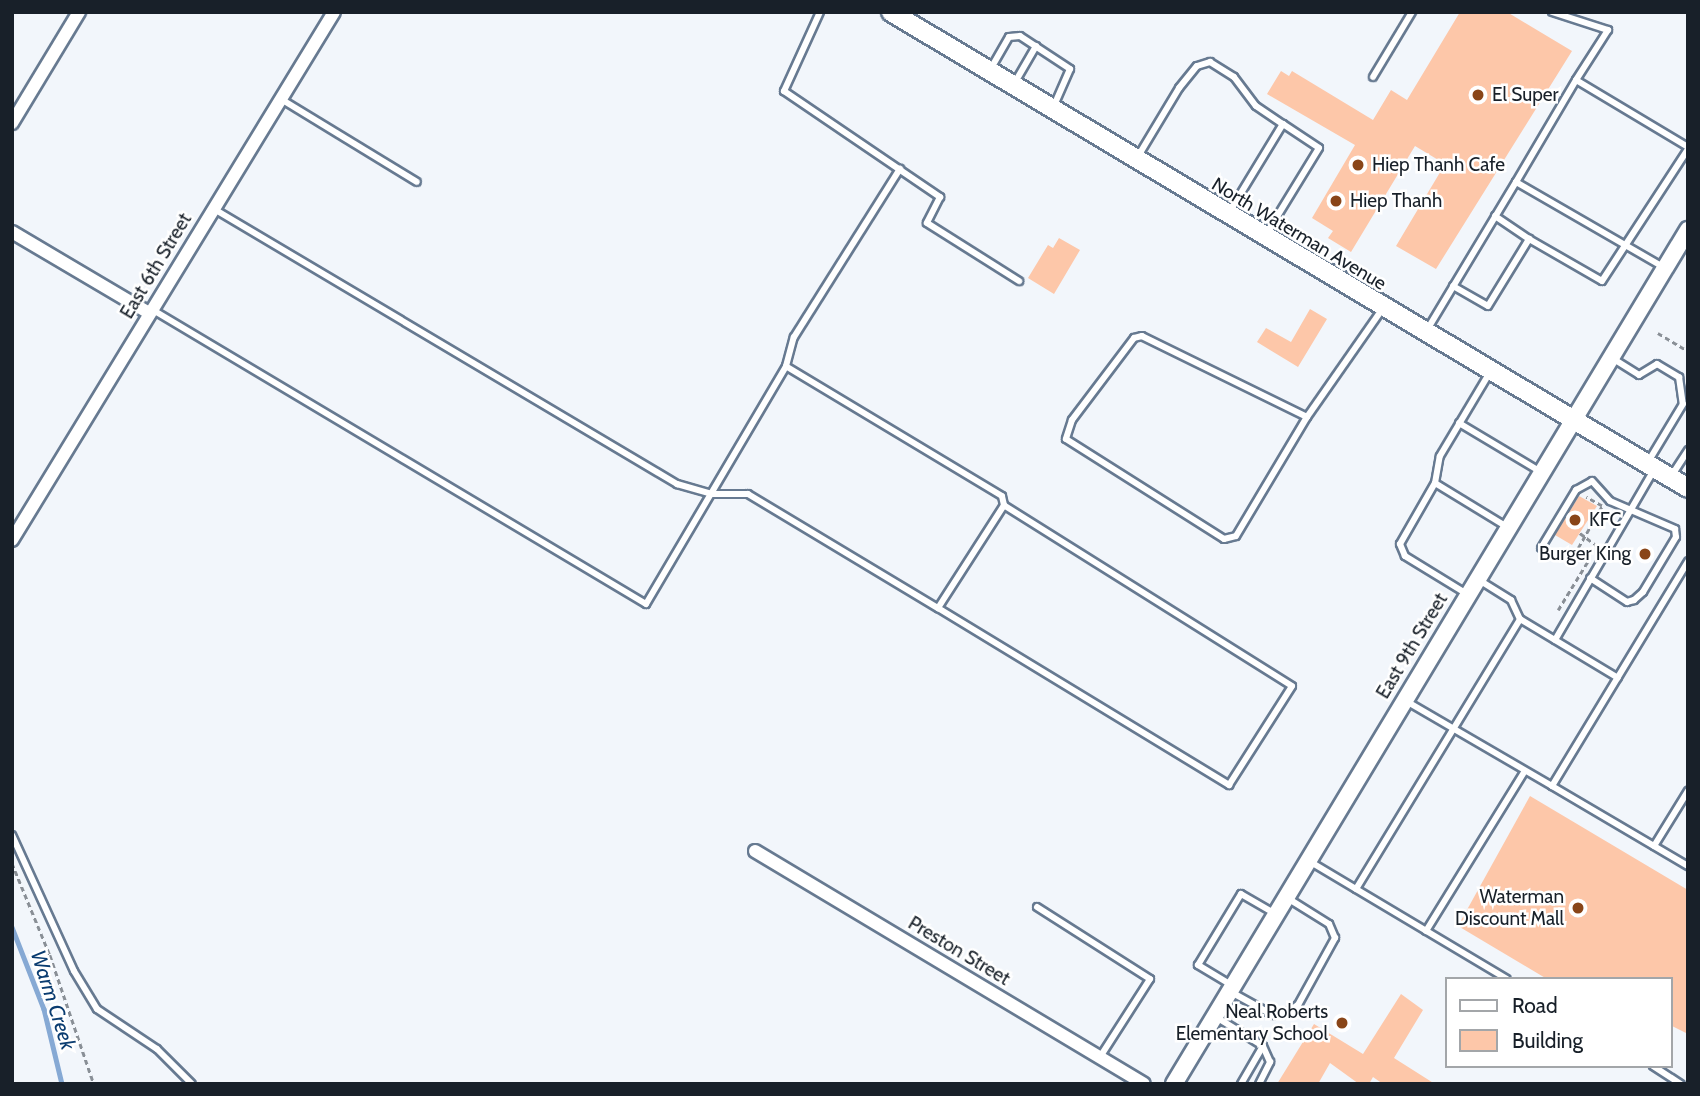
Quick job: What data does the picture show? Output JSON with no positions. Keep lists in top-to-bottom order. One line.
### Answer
{"streets":{"main road":["North Waterman Avenue"],"street":["East 6th Street","East 9th Street","Preston Street"]},"crossings":[["North Waterman Avenue","East 9th Street"]],"water":["Warm Creek"],"places":["El Super","Hiep Thanh Cafe","Hiep Thanh","KFC","Burger King","Waterman Discount Mall","Neal Roberts Elementary School"],"legend":["Road","Building"]}
